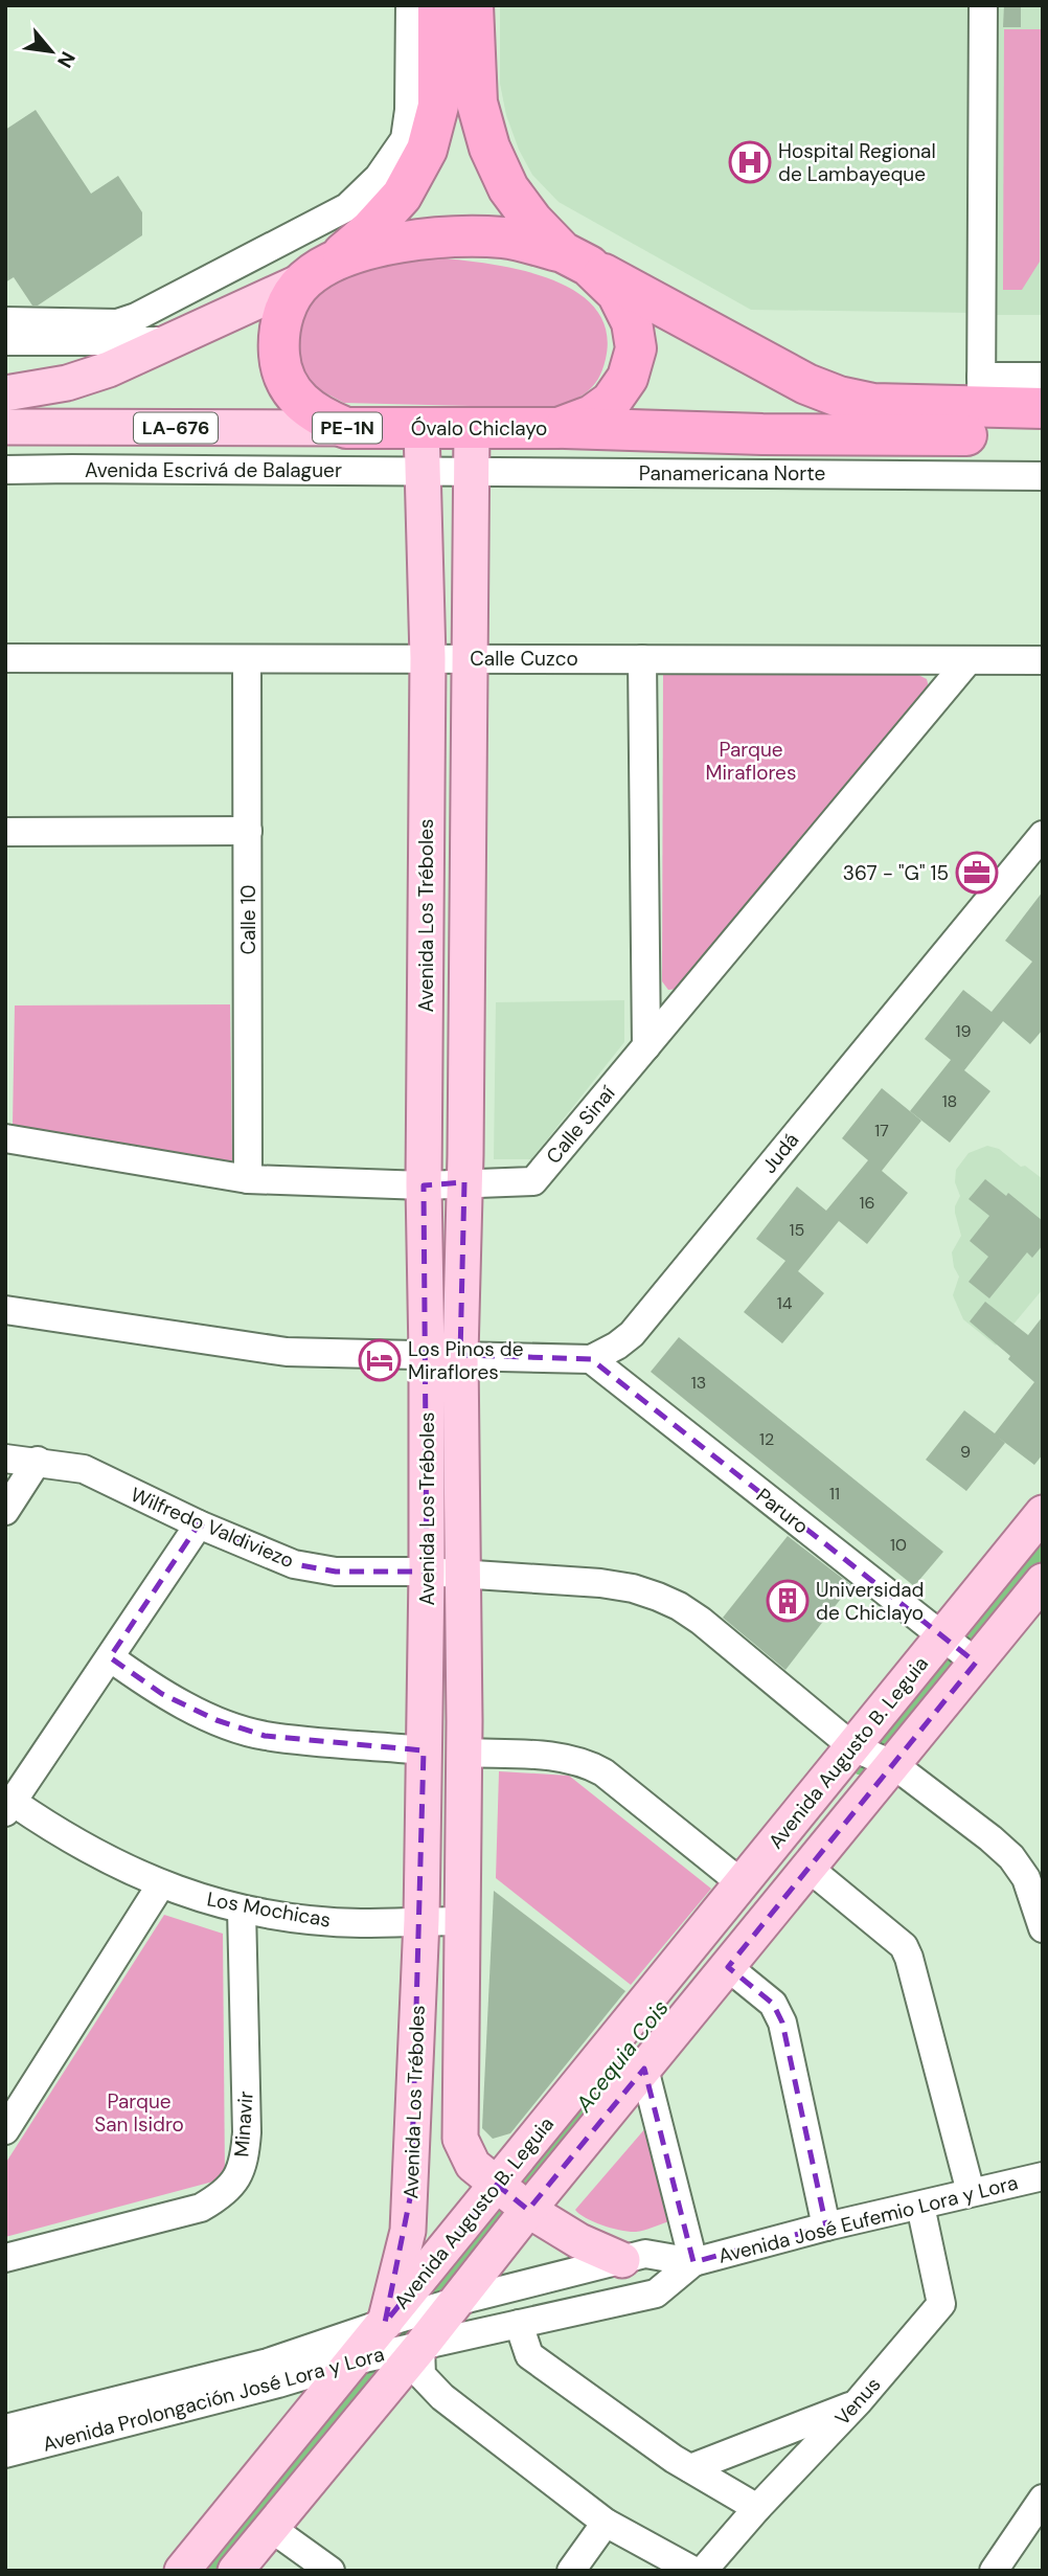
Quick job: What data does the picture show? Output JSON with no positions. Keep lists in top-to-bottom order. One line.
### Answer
{"streets":{"highway":["PE-1N","Óvalo Chiclayo","Panamericana Norte"],"main road":["LA-676","Avenida Escrivá de Balaguer","Avenida Los Tréboles","Avenida Augusto B. Leguia"],"street":["Calle Cuzco","Calle 10","Calle Sinaí","Judá","Paruro","Wilfredo Valdiviezo","Los Mochicas","Minavir","Avenida José Eufemio Lora y Lora","Avenida Prolongación José Lora y Lora","Venus"]},"crossings":[["PE-1N","Óvalo Chiclayo"],["Óvalo Chiclayo","Avenida Escrivá de Balaguer"],["Óvalo Chiclayo","Panamericana Norte"],["Óvalo Chiclayo","Avenida Los Tréboles"],["Avenida Escrivá de Balaguer","Panamericana Norte"],["Avenida Escrivá de Balaguer","Avenida Los Tréboles"],["Panamericana Norte","Avenida Los Tréboles"],["Calle Cuzco","Avenida Los Tréboles"],["Calle Cuzco","Calle 10"],["Calle Cuzco","Calle Sinaí"],["Avenida Los Tréboles","Calle Sinaí"],["Avenida Los Tréboles","Judá"],["Avenida Los Tréboles","Wilfredo Valdiviezo"],["Avenida Los Tréboles","Avenida Augusto B. Leguia"],["Avenida Los Tréboles","Los Mochicas"],["Avenida Los Tréboles","Avenida José Eufemio Lora y Lora"],["Avenida Los Tréboles","Avenida Prolongación José Lora y Lora"],["Calle 10","Calle Sinaí"],["Judá","Paruro"],["Paruro","Avenida Augusto B. Leguia"],["Wilfredo Valdiviezo","Avenida Augusto B. Leguia"],["Avenida Augusto B. Leguia","Avenida José Eufemio Lora y Lora"],["Avenida Augusto B. Leguia","Avenida Prolongación José Lora y Lora"],["Los Mochicas","Minavir"],["Avenida José Eufemio Lora y Lora","Avenida Prolongación José Lora y Lora"],["Avenida José Eufemio Lora y Lora","Venus"]],"water":["Acequia Cois"],"parks":["Parque Miraflores","Parque San Isidro"],"places":{"hospital":["Hospital Regional de Lambayeque"],"office":["367 - \"G\" 15"],"hotel":["Los Pinos de Miraflores"],"building":["Universidad de Chiclayo"]},"house_numbers":["19","18","17","16","15","14","13","12","9","11","10"],"north":"bottom right"}
